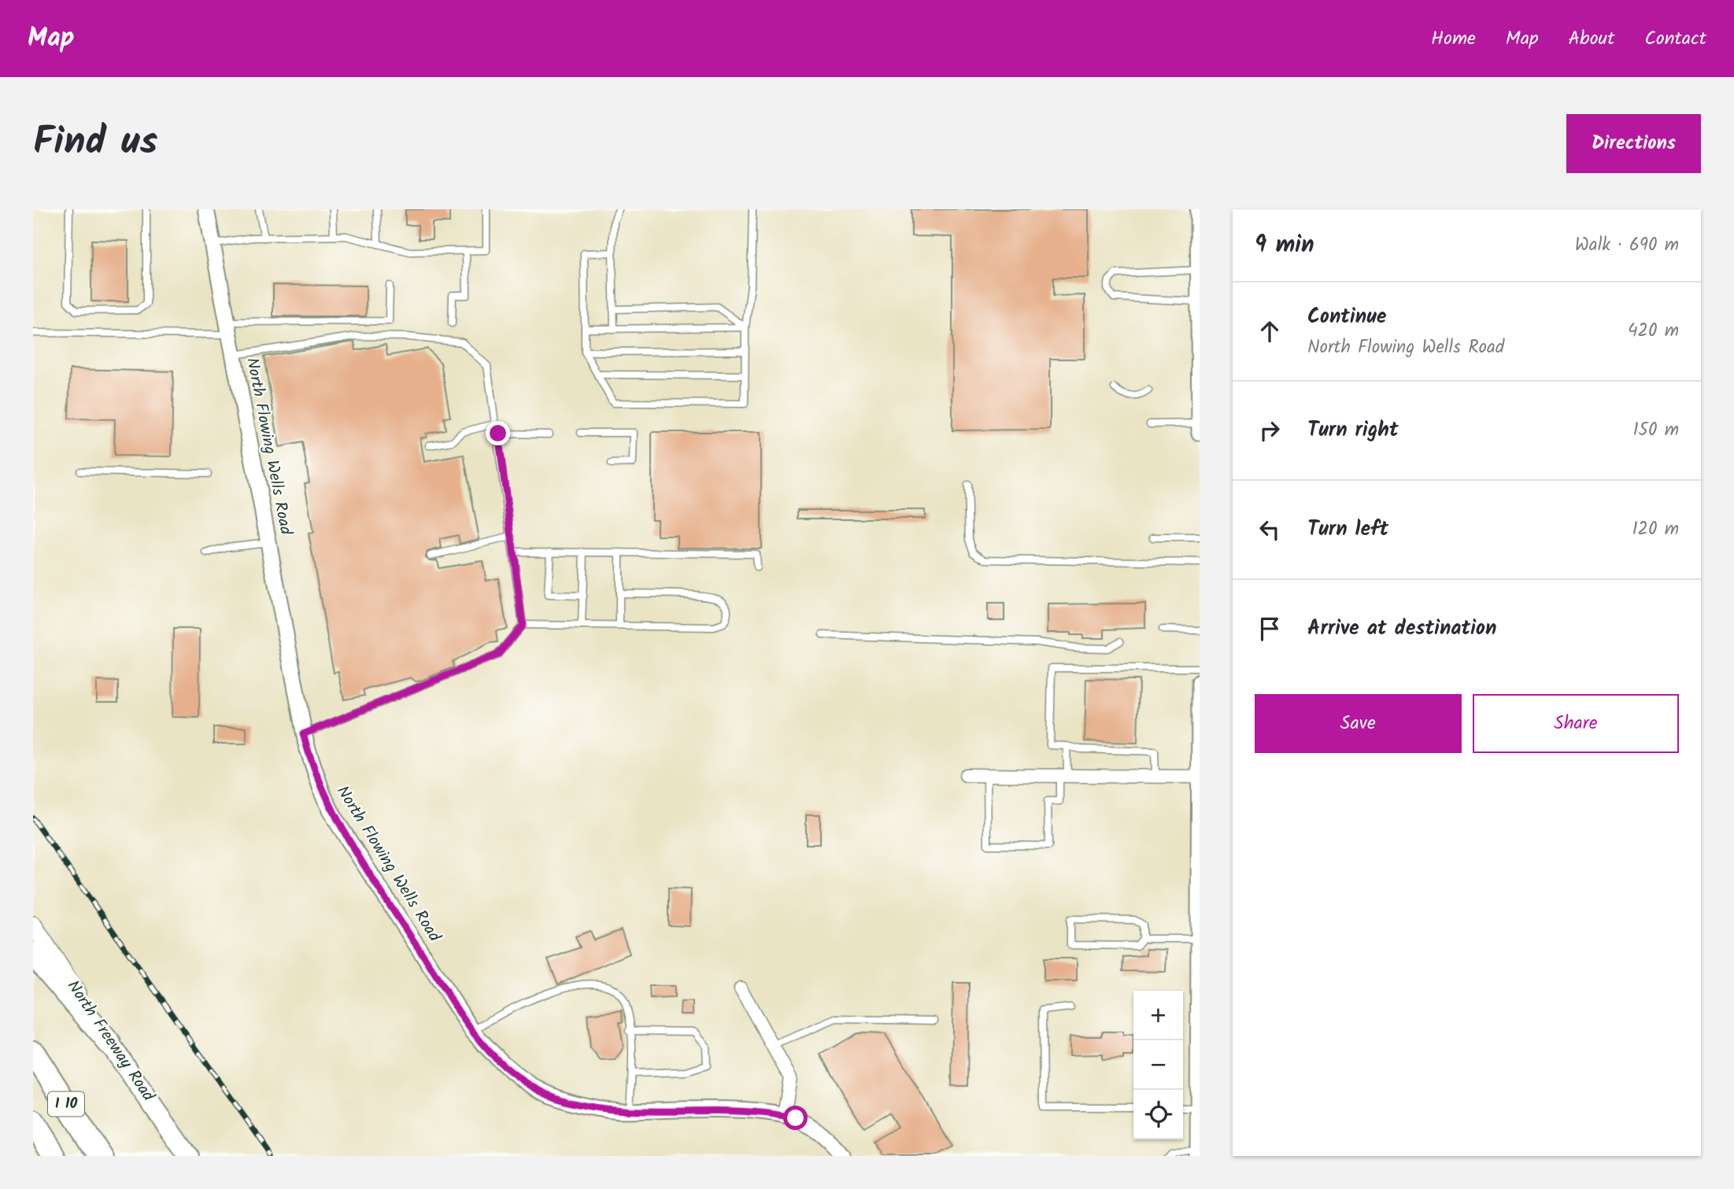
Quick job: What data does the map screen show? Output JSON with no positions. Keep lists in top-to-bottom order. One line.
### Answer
{"streets":{"highway":["I 10"],"main road":["North Freeway Road"],"street":["North Flowing Wells Road"]},"page":{"header":"Map","nav":["Home","Map","About","Contact"],"title":"Find us","buttons":["Directions",["Save","Share"]],"heading":["9 min","Walk · 690 m"],"list":[["Continue","North Flowing Wells Road","420 m"],["Turn right","150 m"],["Turn left","120 m"],"Arrive at destination"],"map_buttons":["+","−"]}}
